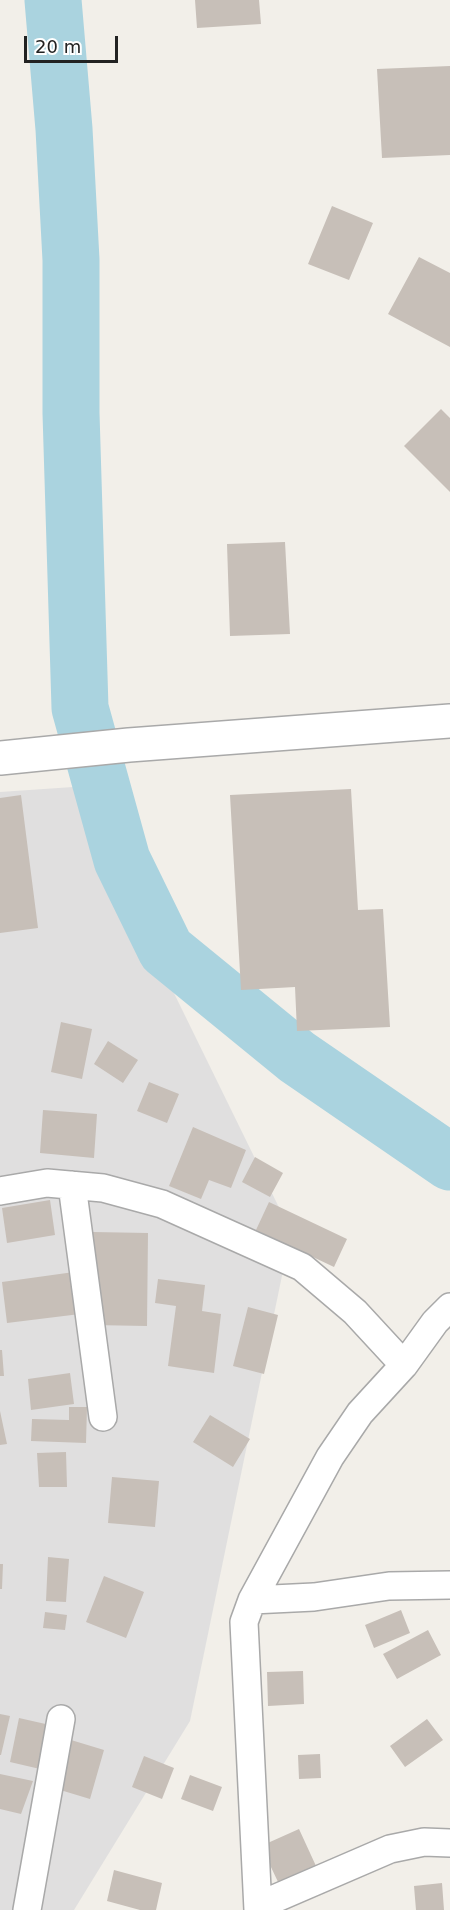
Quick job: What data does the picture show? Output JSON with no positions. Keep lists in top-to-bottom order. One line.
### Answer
{"scale_bar":"20 m"}
